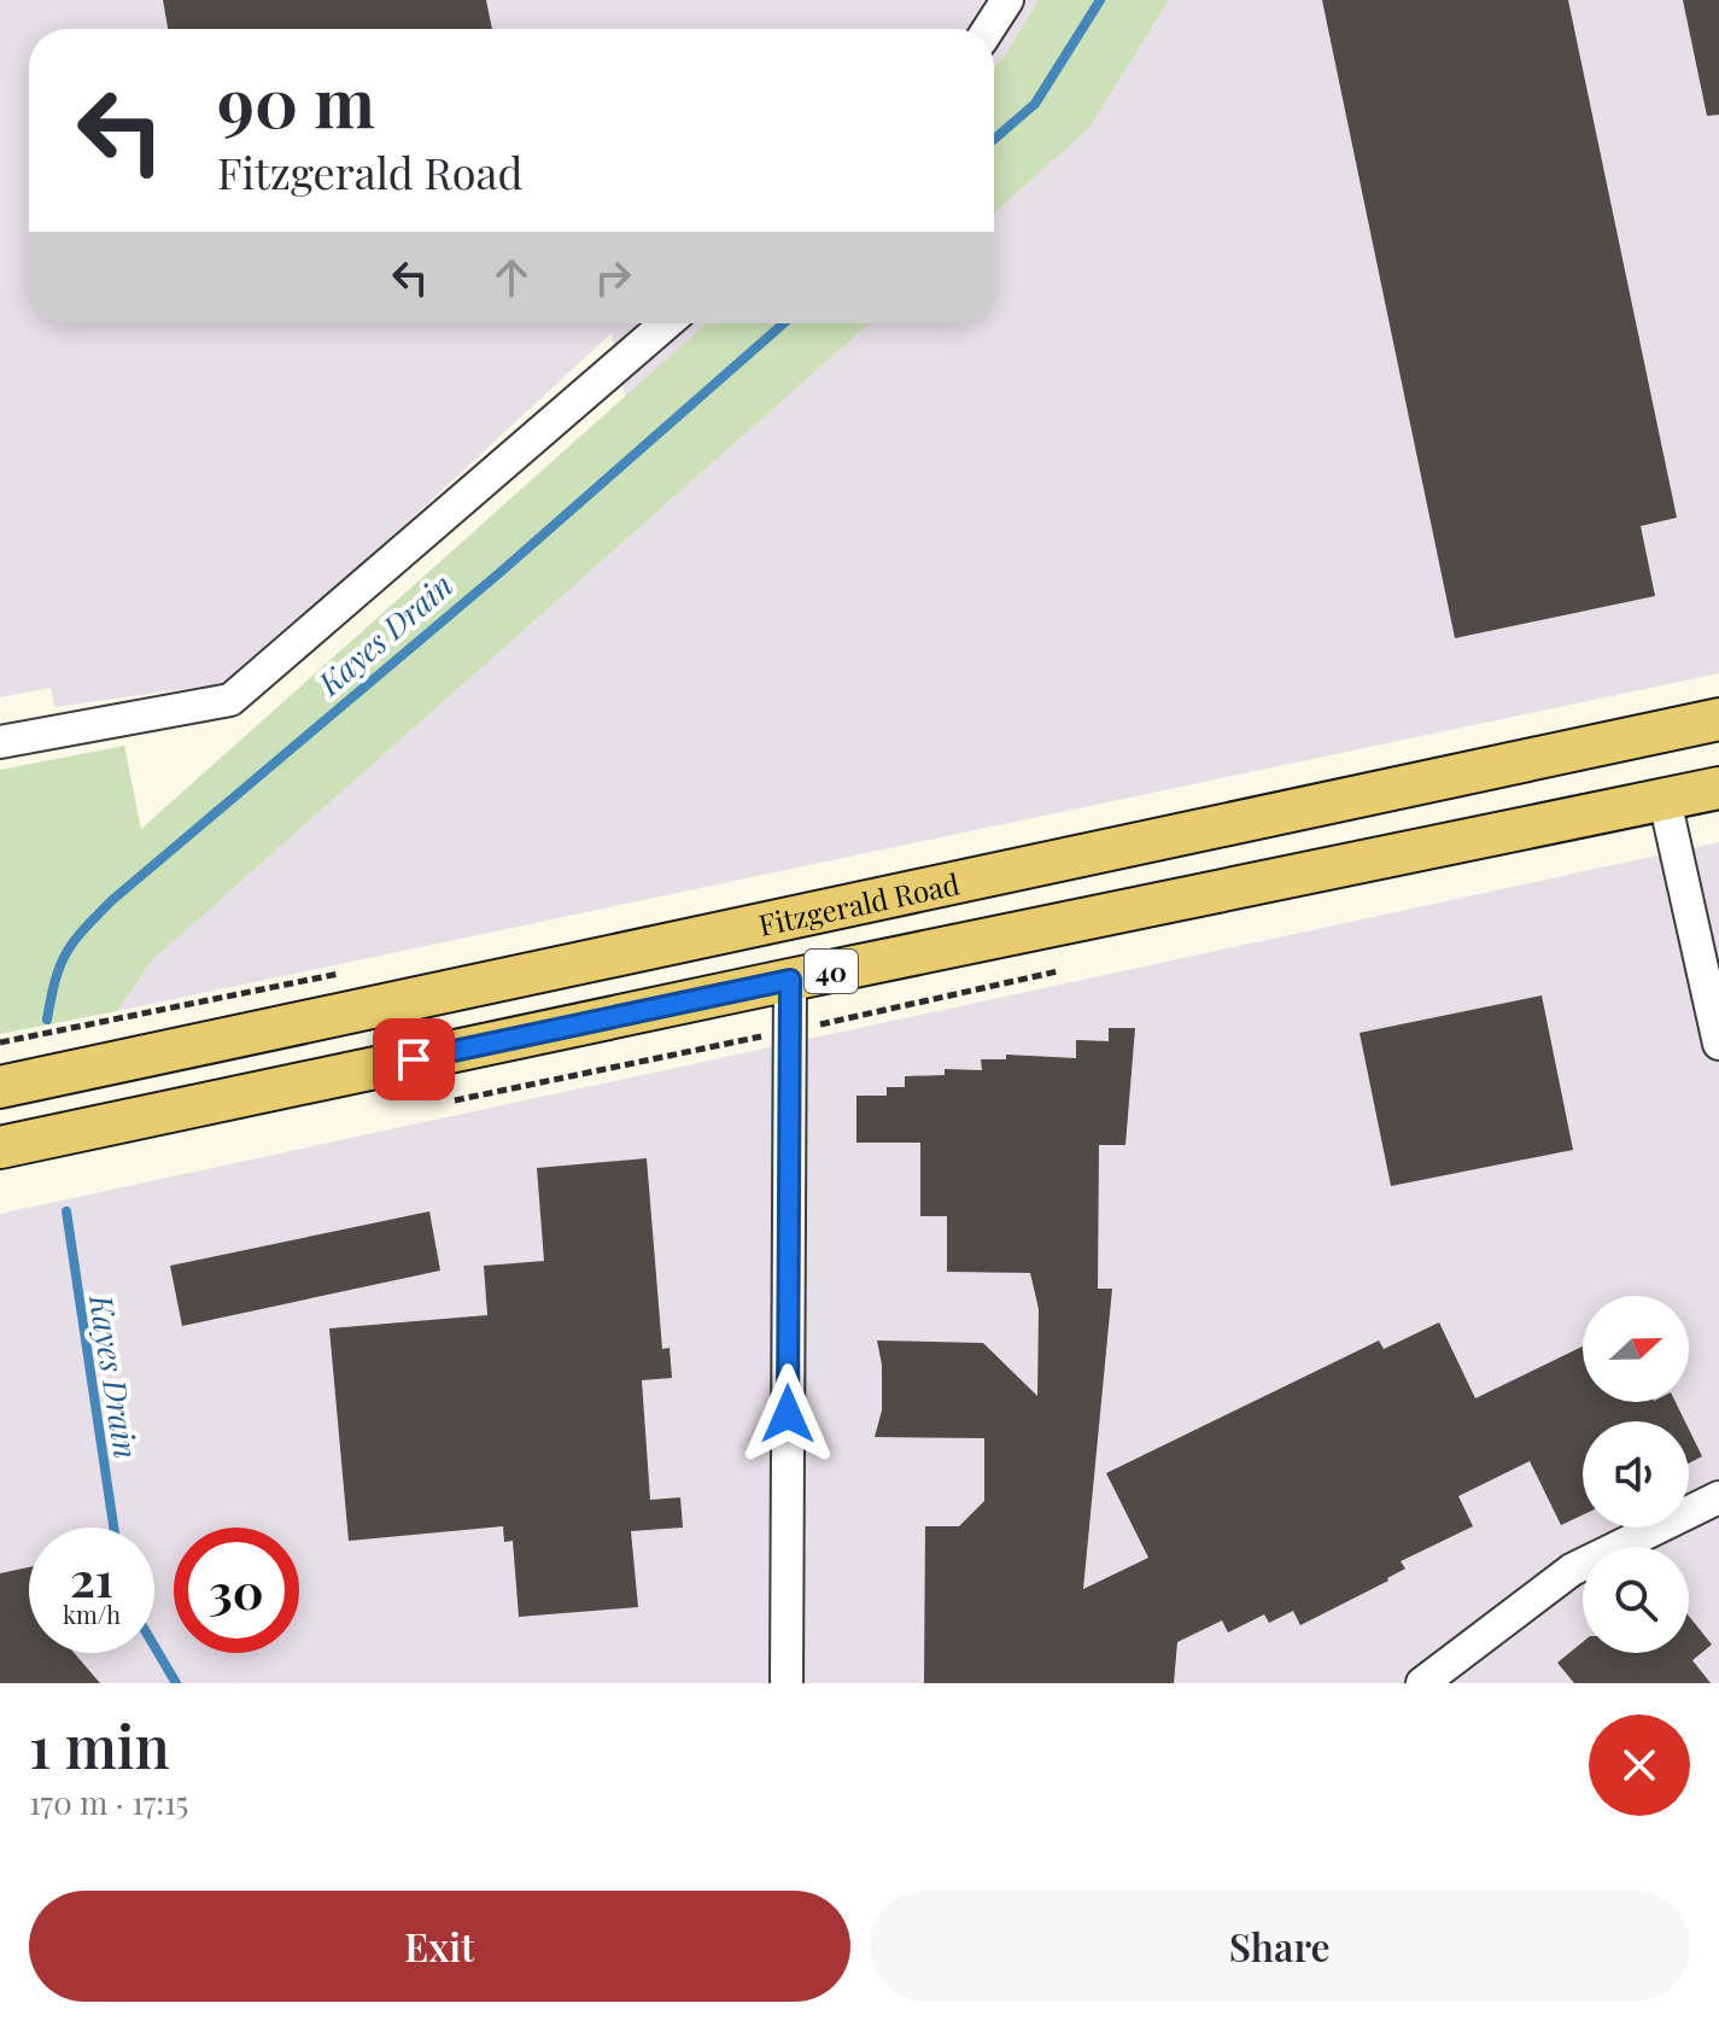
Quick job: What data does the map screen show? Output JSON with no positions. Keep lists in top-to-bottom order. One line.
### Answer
{"streets":{"main road":["Fitzgerald Road","40"]},"water":["Kayes Drain"],"north":"right","page":{"turn":["90 m","Fitzgerald Road"],"speed":"21 km/h","limit":"30","heading":["1 min","170 m · 17:15"],"buttons":["Exit","Share"]}}
